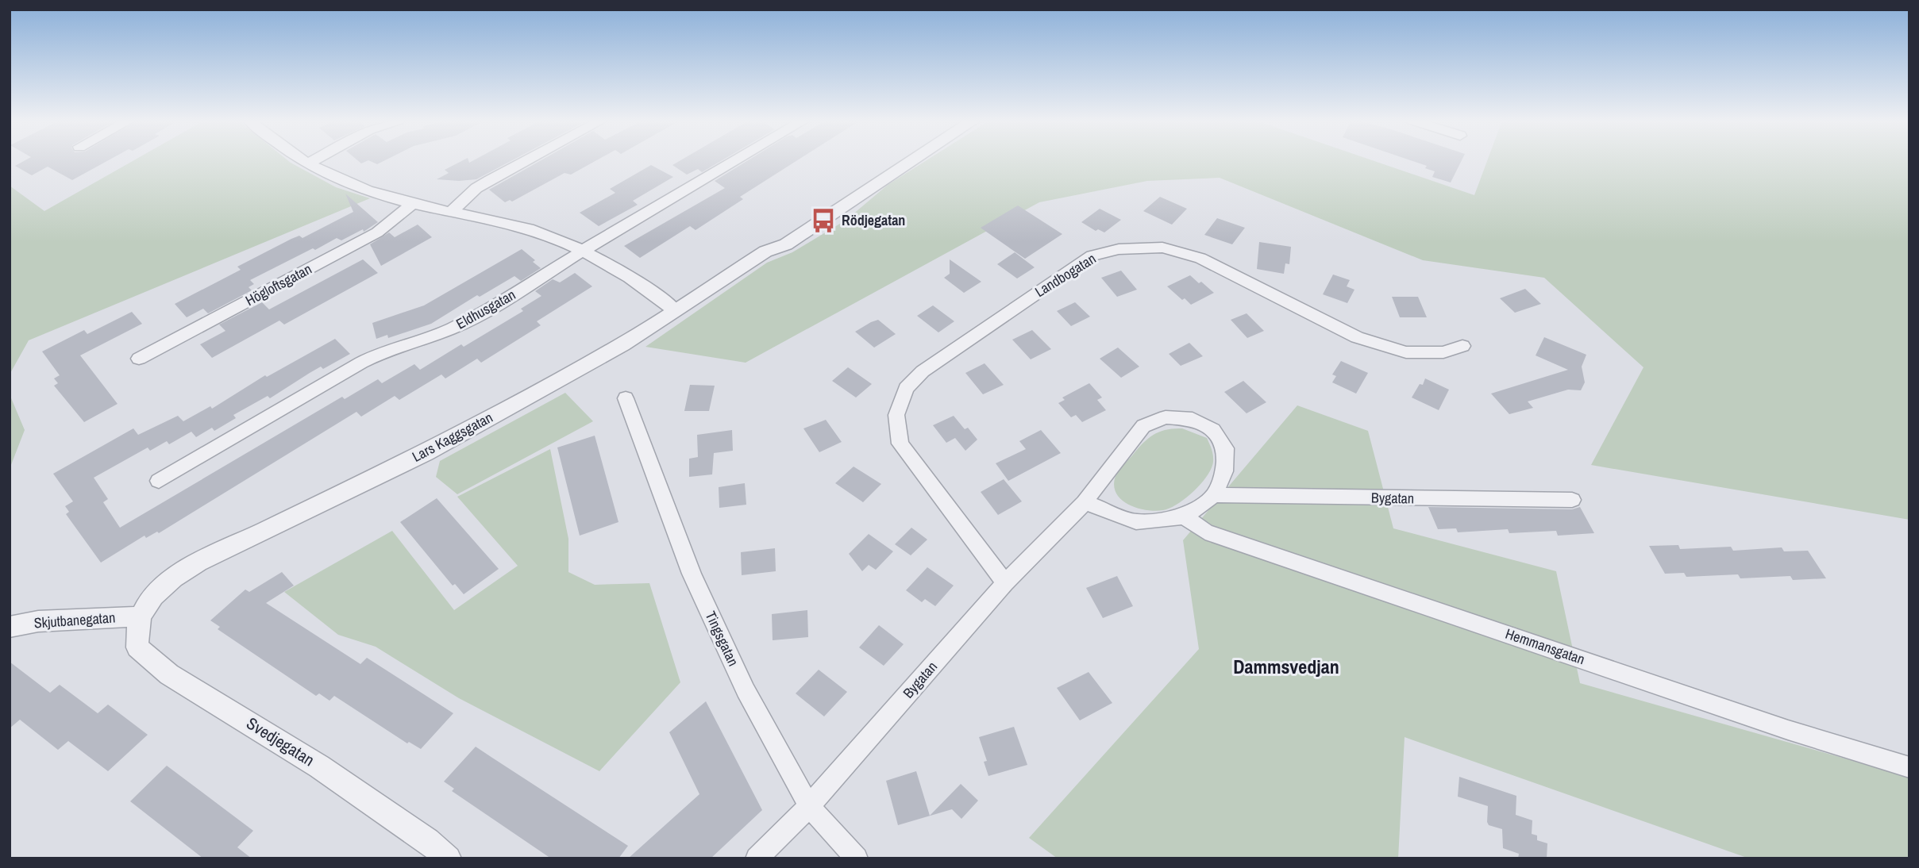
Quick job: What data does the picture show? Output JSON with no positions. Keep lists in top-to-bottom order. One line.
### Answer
{"streets":{"street":["Landbogatan","Högloftsgatan","Eldhusgatan","Lars Kaggsgatan","Bygatan","Skjutbanegatan","Tingsgatan","Hemmansgatan","Svedjegatan"]},"crossings":[["Landbogatan","Bygatan"],["Lars Kaggsgatan","Skjutbanegatan"],["Lars Kaggsgatan","Svedjegatan"],["Bygatan","Tingsgatan"],["Skjutbanegatan","Svedjegatan"]],"districts":["Dammsvedjan"],"places":{"bus stop":["Rödjegatan"]}}
